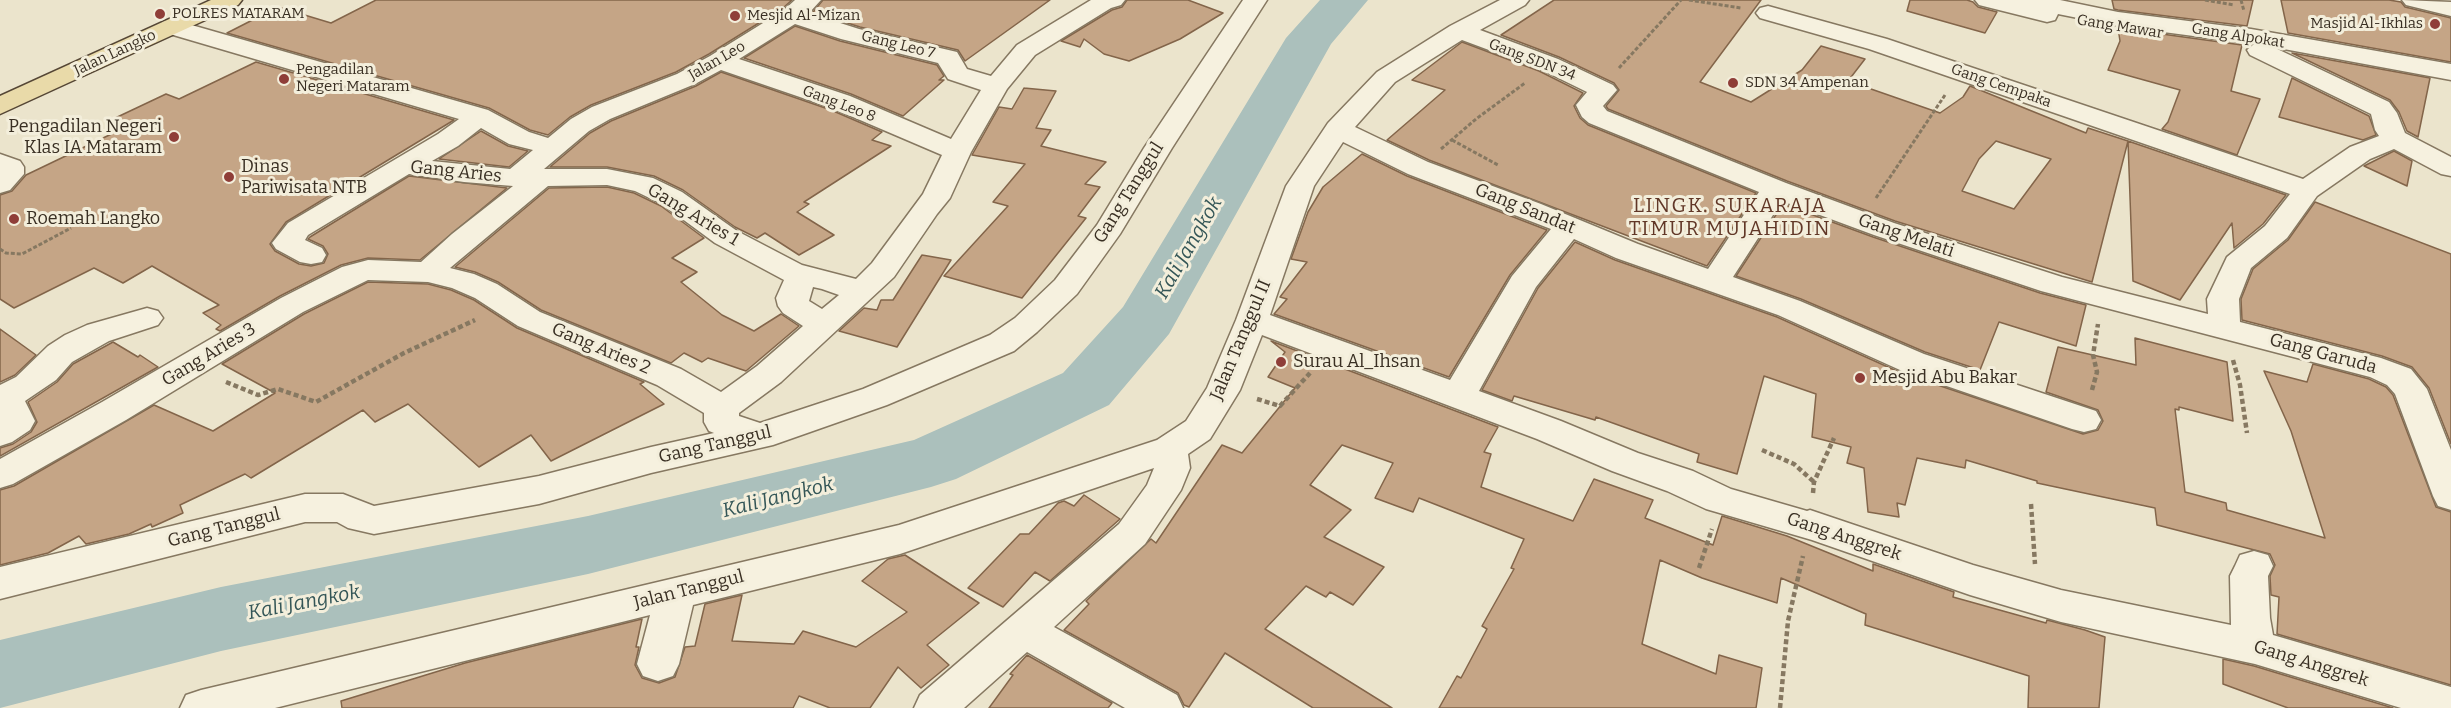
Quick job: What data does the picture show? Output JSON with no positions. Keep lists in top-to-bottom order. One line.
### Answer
{"streets":{"main road":["Jalan Langko"],"street":["Gang Alpokat","Gang Leo 7","Gang SDN 34","Jalan Leo","Gang Cempaka","Gang Leo 8","Gang Aries","Gang Tanggul","Gang Sandat","Gang Aries 1","Gang Melati","Jalan Tanggul II","Gang Aries 2","Gang Garuda","Gang Aries 3","Gang Anggrek","Jalan Tanggul"]},"crossings":[["Gang Leo 7","Jalan Leo"],["Gang SDN 34","Gang Melati"],["Gang SDN 34","Jalan Tanggul II"],["Jalan Leo","Gang Leo 8"],["Jalan Leo","Gang Aries"],["Gang Aries","Gang Aries 1"],["Gang Aries","Gang Aries 2"],["Gang Aries","Gang Aries 3"],["Gang Tanggul","Gang Aries 2"],["Gang Sandat","Jalan Tanggul II"],["Gang Melati","Gang Garuda"],["Jalan Tanggul II","Gang Anggrek"],["Jalan Tanggul II","Jalan Tanggul"],["Gang Aries 2","Gang Aries 3"]],"districts":["LINGK. SUKARAJA TIMUR MUJAHIDIN"],"water":["Kali Jangkok"],"places":["POLRES MATARAM","Mesjid Al-Mizan","Masjid Al-Ikhlas","Pengadilan Negeri Mataram","SDN 34 Ampenan","Pengadilan Negeri Klas IA Mataram","Dinas Pariwisata NTB","Roemah Langko","Surau Al_Ihsan","Mesjid Abu Bakar"]}
